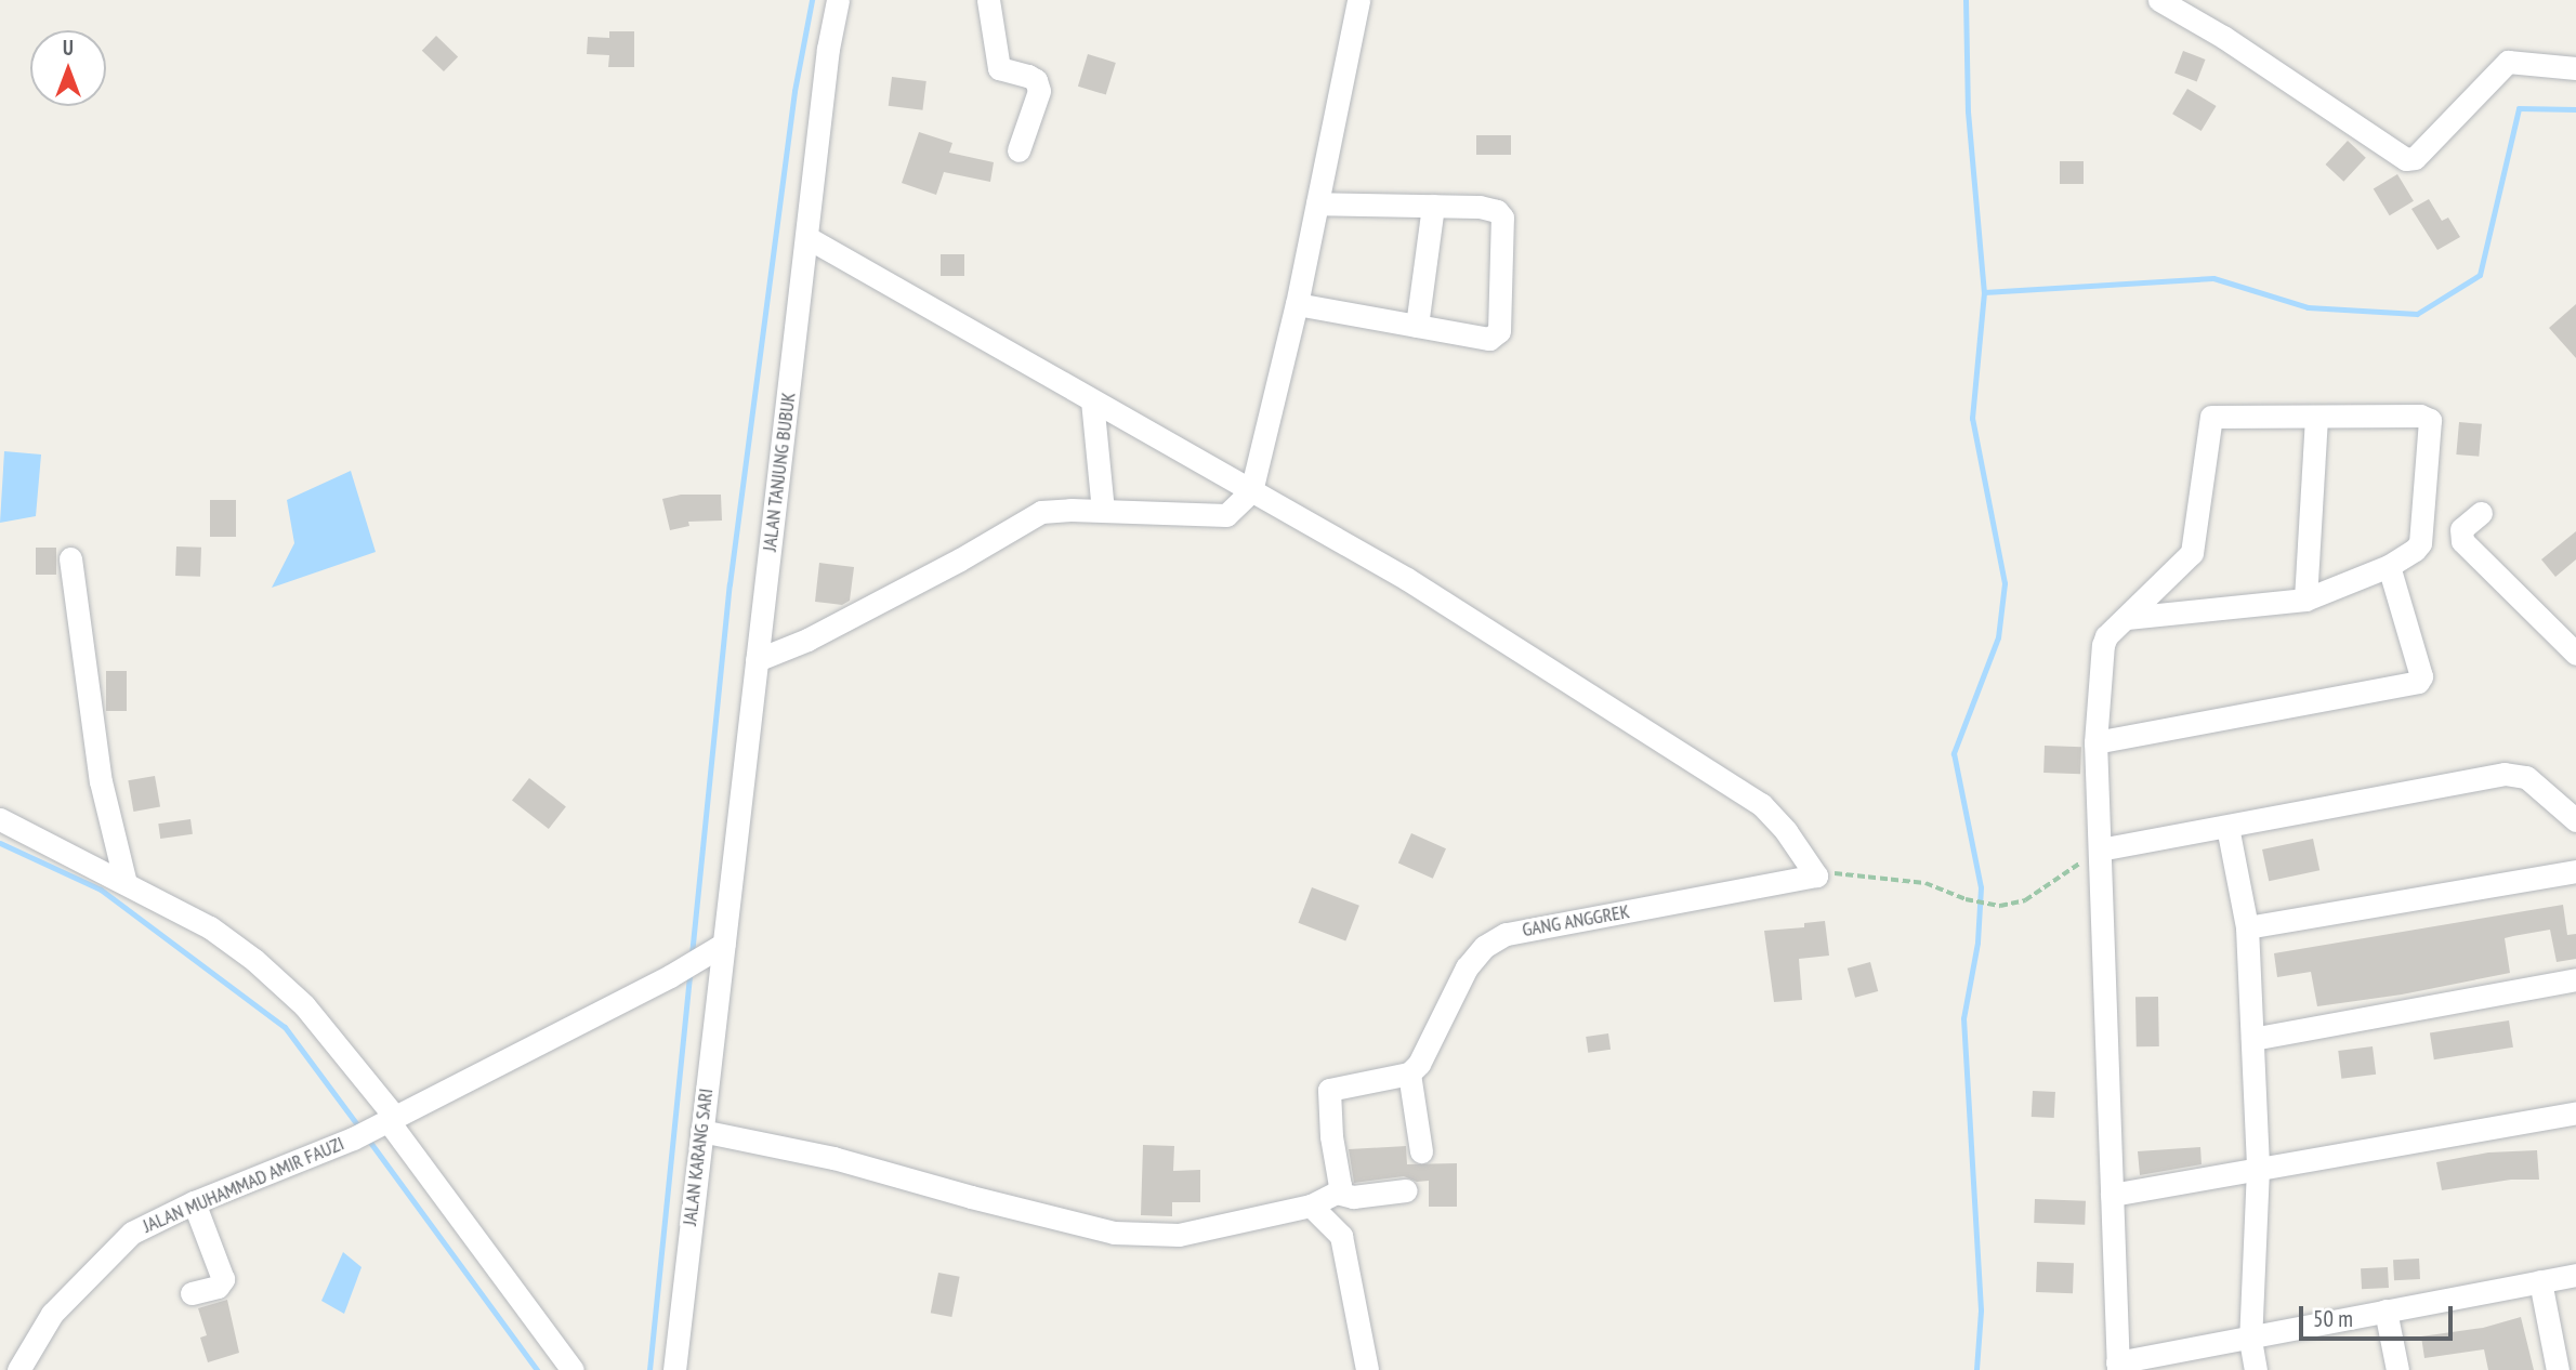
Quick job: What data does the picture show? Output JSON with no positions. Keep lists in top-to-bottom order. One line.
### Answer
{"streets":{"street":["JALAN TANJUNG BUBUK","GANG ANGGREK","JALAN KARANG SARI","JALAN MUHAMMAD AMIR FAUZI"]},"crossings":[["JALAN TANJUNG BUBUK","JALAN KARANG SARI"],["JALAN TANJUNG BUBUK","JALAN MUHAMMAD AMIR FAUZI"],["JALAN KARANG SARI","JALAN MUHAMMAD AMIR FAUZI"]],"scale_bar":"50 m","north":"top"}
